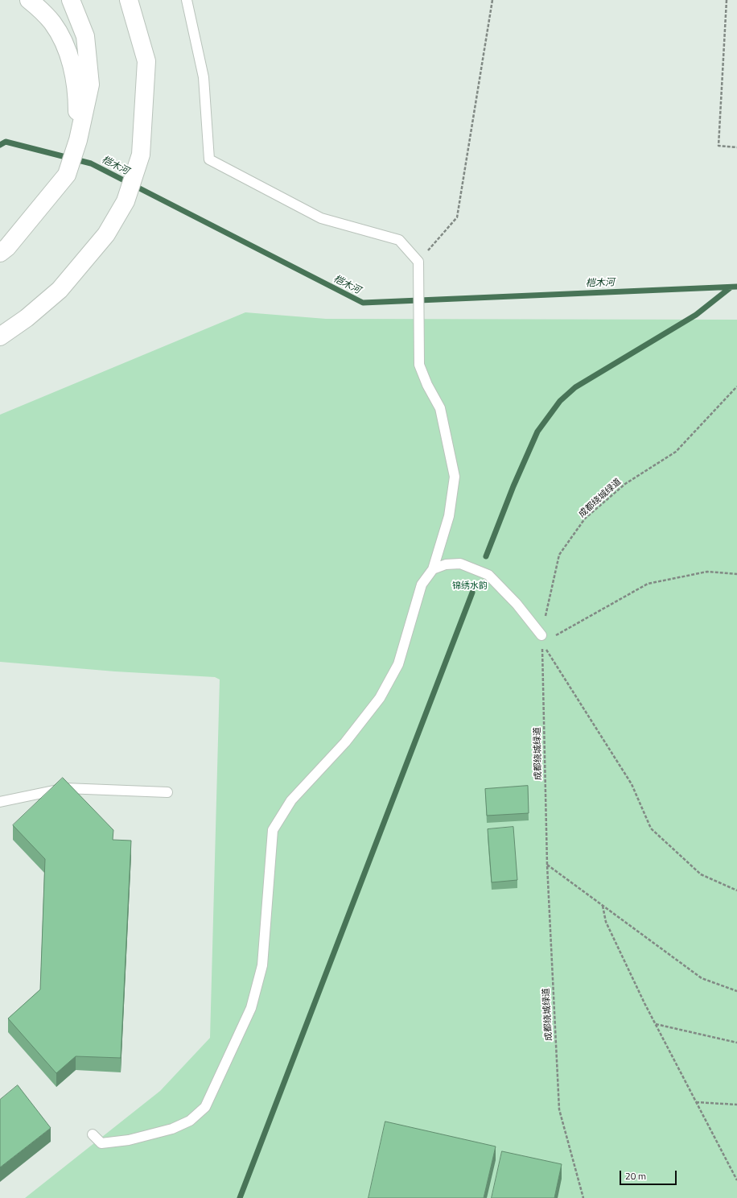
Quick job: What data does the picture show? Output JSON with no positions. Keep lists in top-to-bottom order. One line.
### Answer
{"streets":{"path":["成都绕城绿道"]},"water":["桤木河"],"parks":["锦绣水韵"],"scale_bar":"20 m"}
